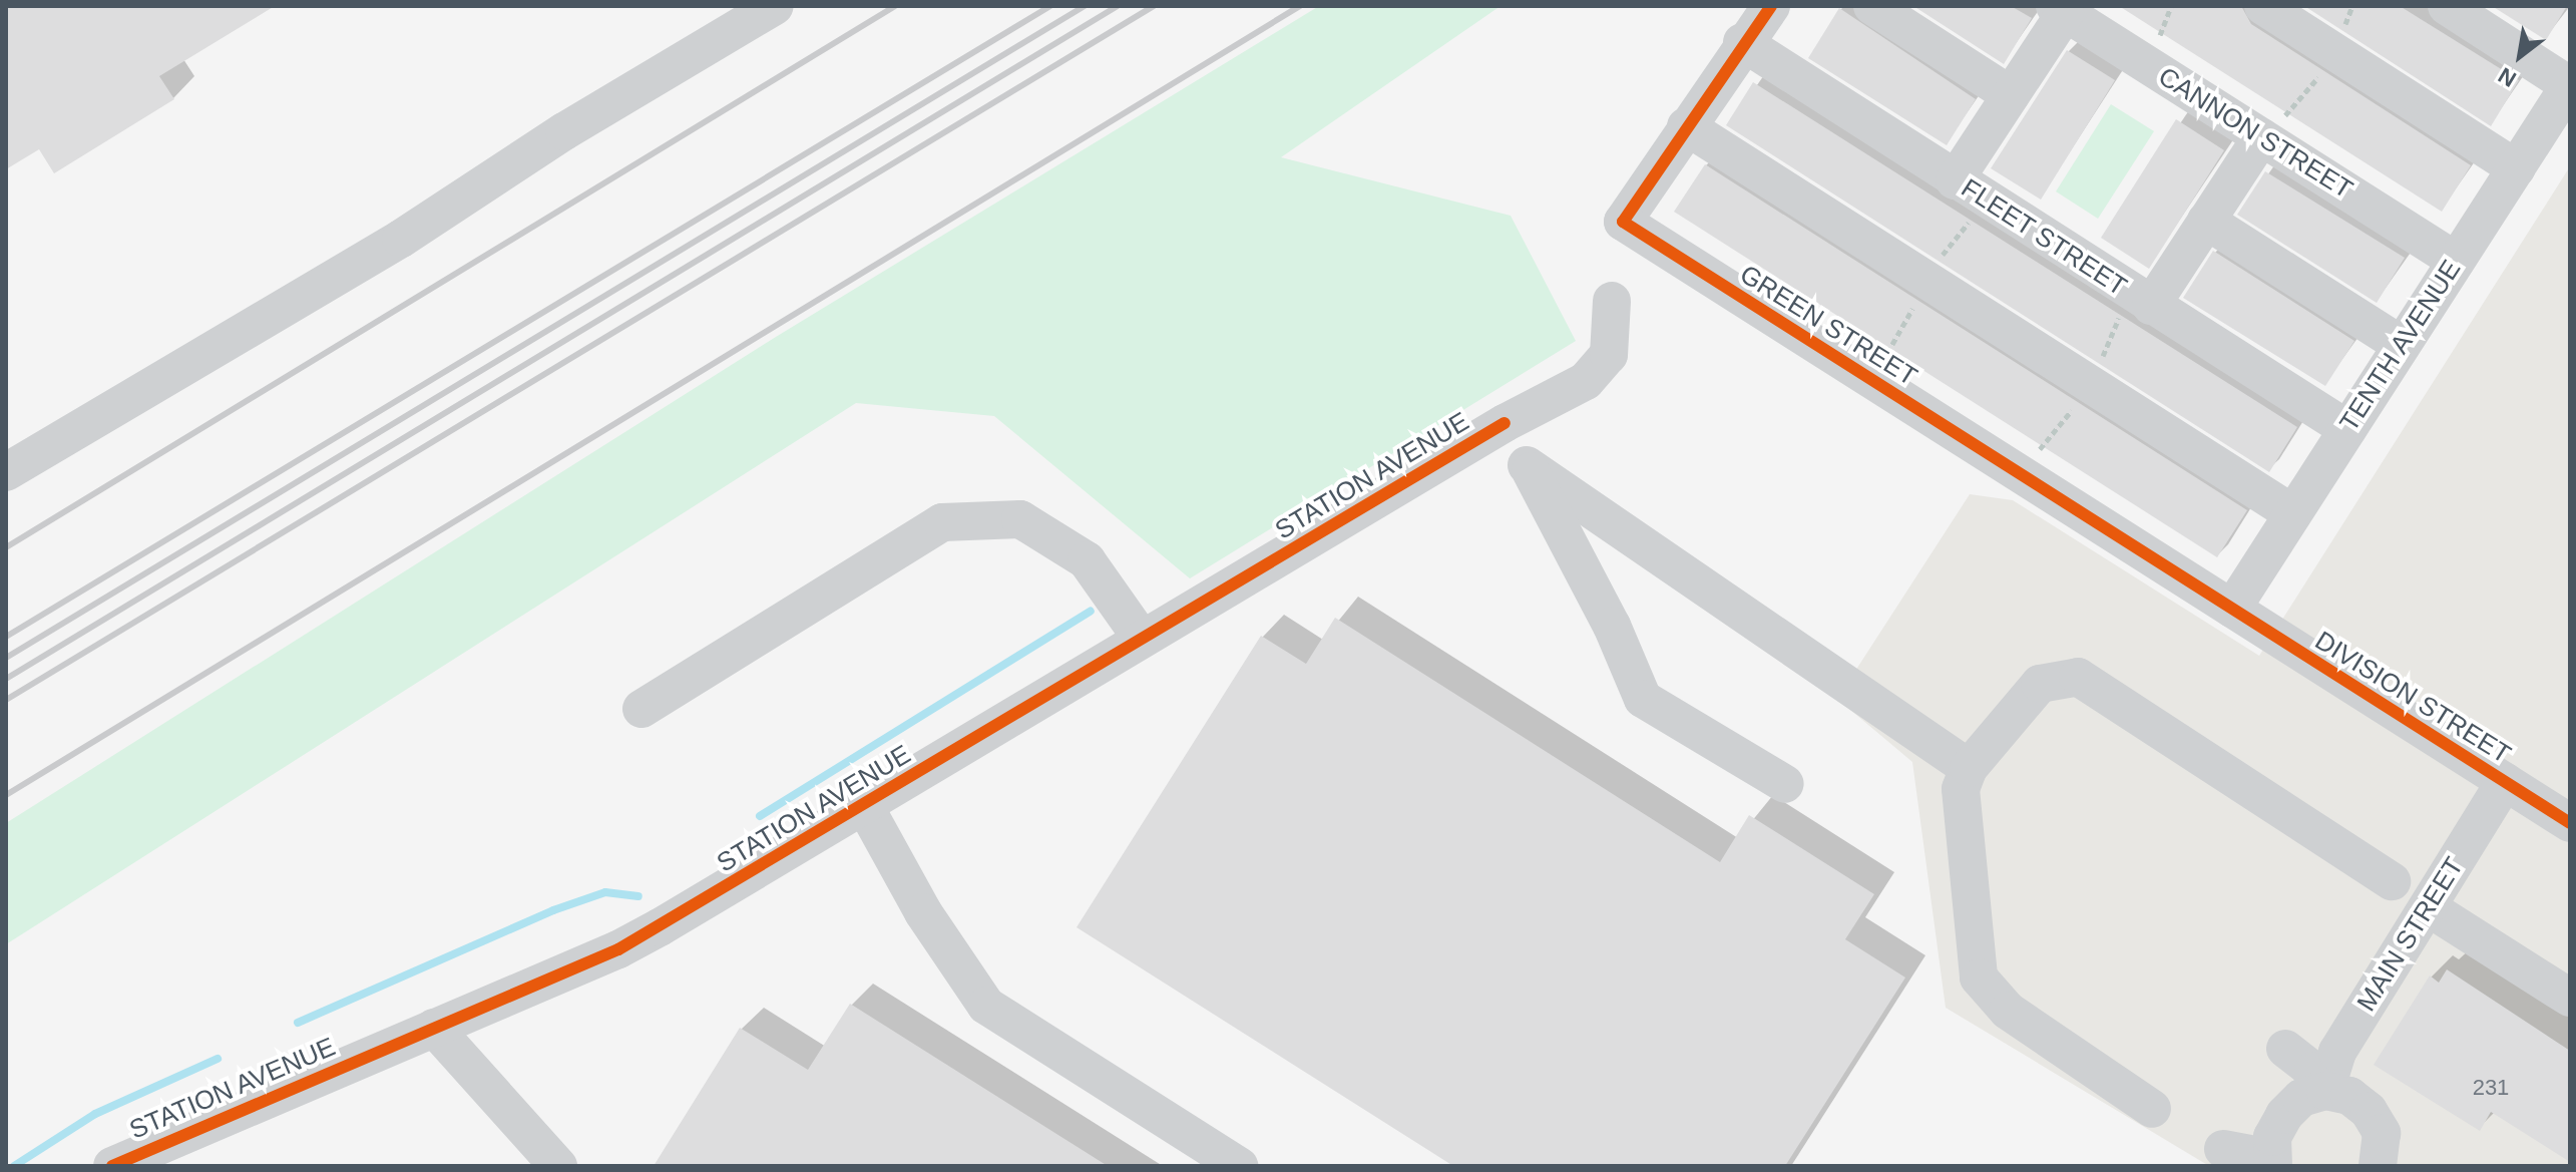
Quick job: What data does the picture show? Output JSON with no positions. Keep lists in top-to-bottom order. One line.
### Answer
{"streets":{"street":["CANNON STREET","FLEET STREET","GREEN STREET","TENTH AVENUE","STATION AVENUE","DIVISION STREET","MAIN STREET"]},"crossings":[["CANNON STREET","TENTH AVENUE"],["FLEET STREET","GREEN STREET"],["FLEET STREET","TENTH AVENUE"],["GREEN STREET","TENTH AVENUE"],["GREEN STREET","DIVISION STREET"],["TENTH AVENUE","DIVISION STREET"],["DIVISION STREET","MAIN STREET"]],"house_numbers":["231"],"north":"bottom left"}
